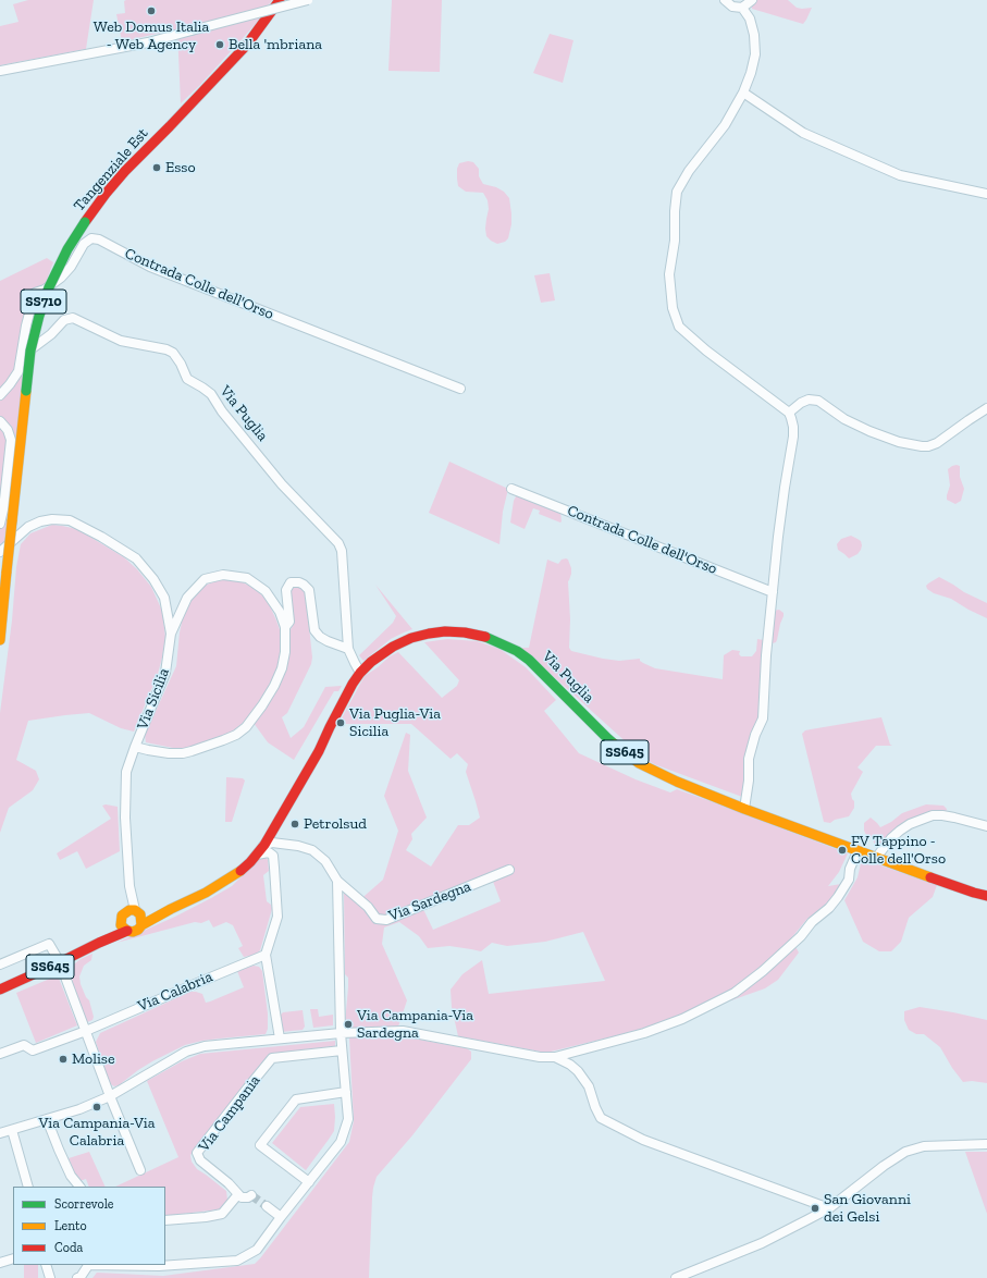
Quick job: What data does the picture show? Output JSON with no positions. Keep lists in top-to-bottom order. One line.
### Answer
{"streets":{"main road":["Tangenziale Est","SS710","Via Puglia","SS645"],"street":["Contrada Colle dell'Orso","Via Sicilia","Via Sardegna","Via Calabria","Via Campania"]},"crossings":[["Contrada Colle dell'Orso","Via Puglia"],["Via Puglia","Via Sicilia"],["Via Puglia","SS645"],["Via Puglia","Via Sardegna"],["Via Sicilia","SS645"]],"places":["Web Domus Italia - Web Agency","Bella 'mbriana","Esso","Via Puglia-Via Sicilia","Petrolsud","FV Tappino - Colle dell'Orso","Via Campania-Via Sardegna","Molise","Via Campania-Via Calabria","San Giovanni dei Gelsi"],"legend":["Scorrevole","Lento","Coda"]}
